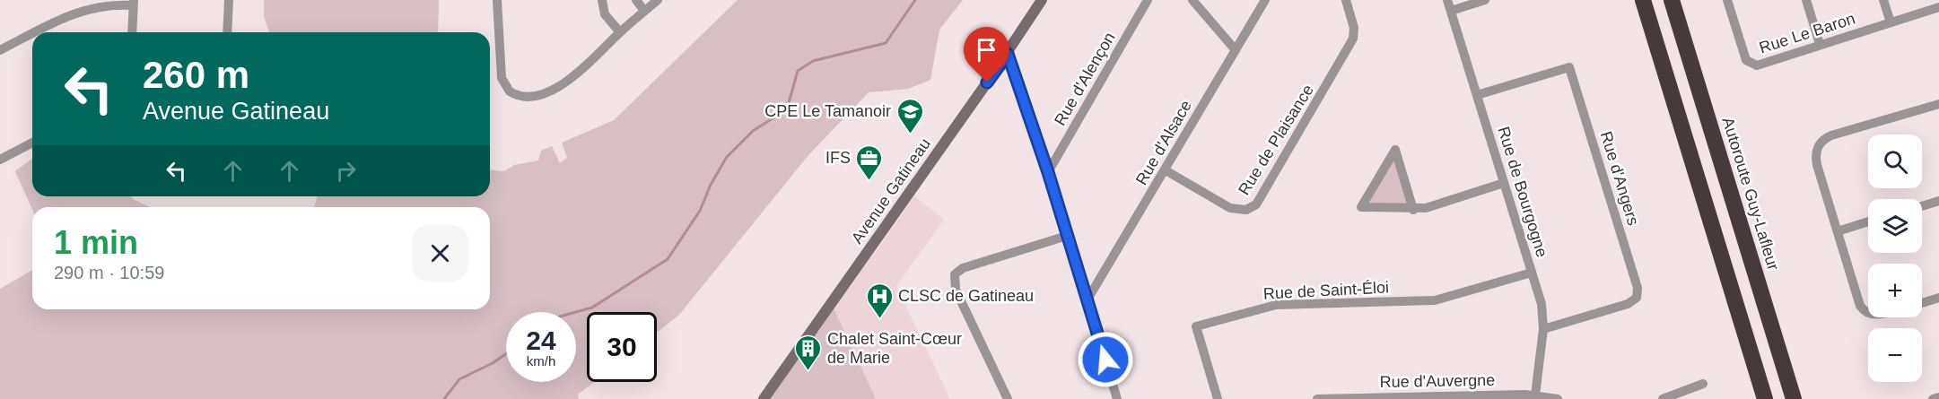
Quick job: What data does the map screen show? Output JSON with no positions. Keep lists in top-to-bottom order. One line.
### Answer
{"streets":{"highway":["Autoroute Guy-Lafleur"],"street":["Rue Le Baron","Rue d'Alençon","Rue de Plaisance","Rue d'Alsace","Rue d'Angers","Avenue Gatineau","Rue de Bourgogne","Rue de Saint-Éloi","Rue d'Auvergne"]},"crossings":[["Rue de Plaisance","Rue d'Alsace"],["Rue d'Angers","Rue de Bourgogne"],["Rue de Bourgogne","Rue de Saint-Éloi"],["Rue de Bourgogne","Rue d'Auvergne"]],"places":{"school or university":["CPE Le Tamanoir"],"office":["IFS"],"hospital":["CLSC de Gatineau"],"building":["Chalet Saint-Cœur de Marie"]},"page":{"turn":["260 m","Avenue Gatineau"],"map_buttons":["+","−"],"heading":["1 min","290 m · 10:59"],"speed":"24 km/h","limit":"30"}}
